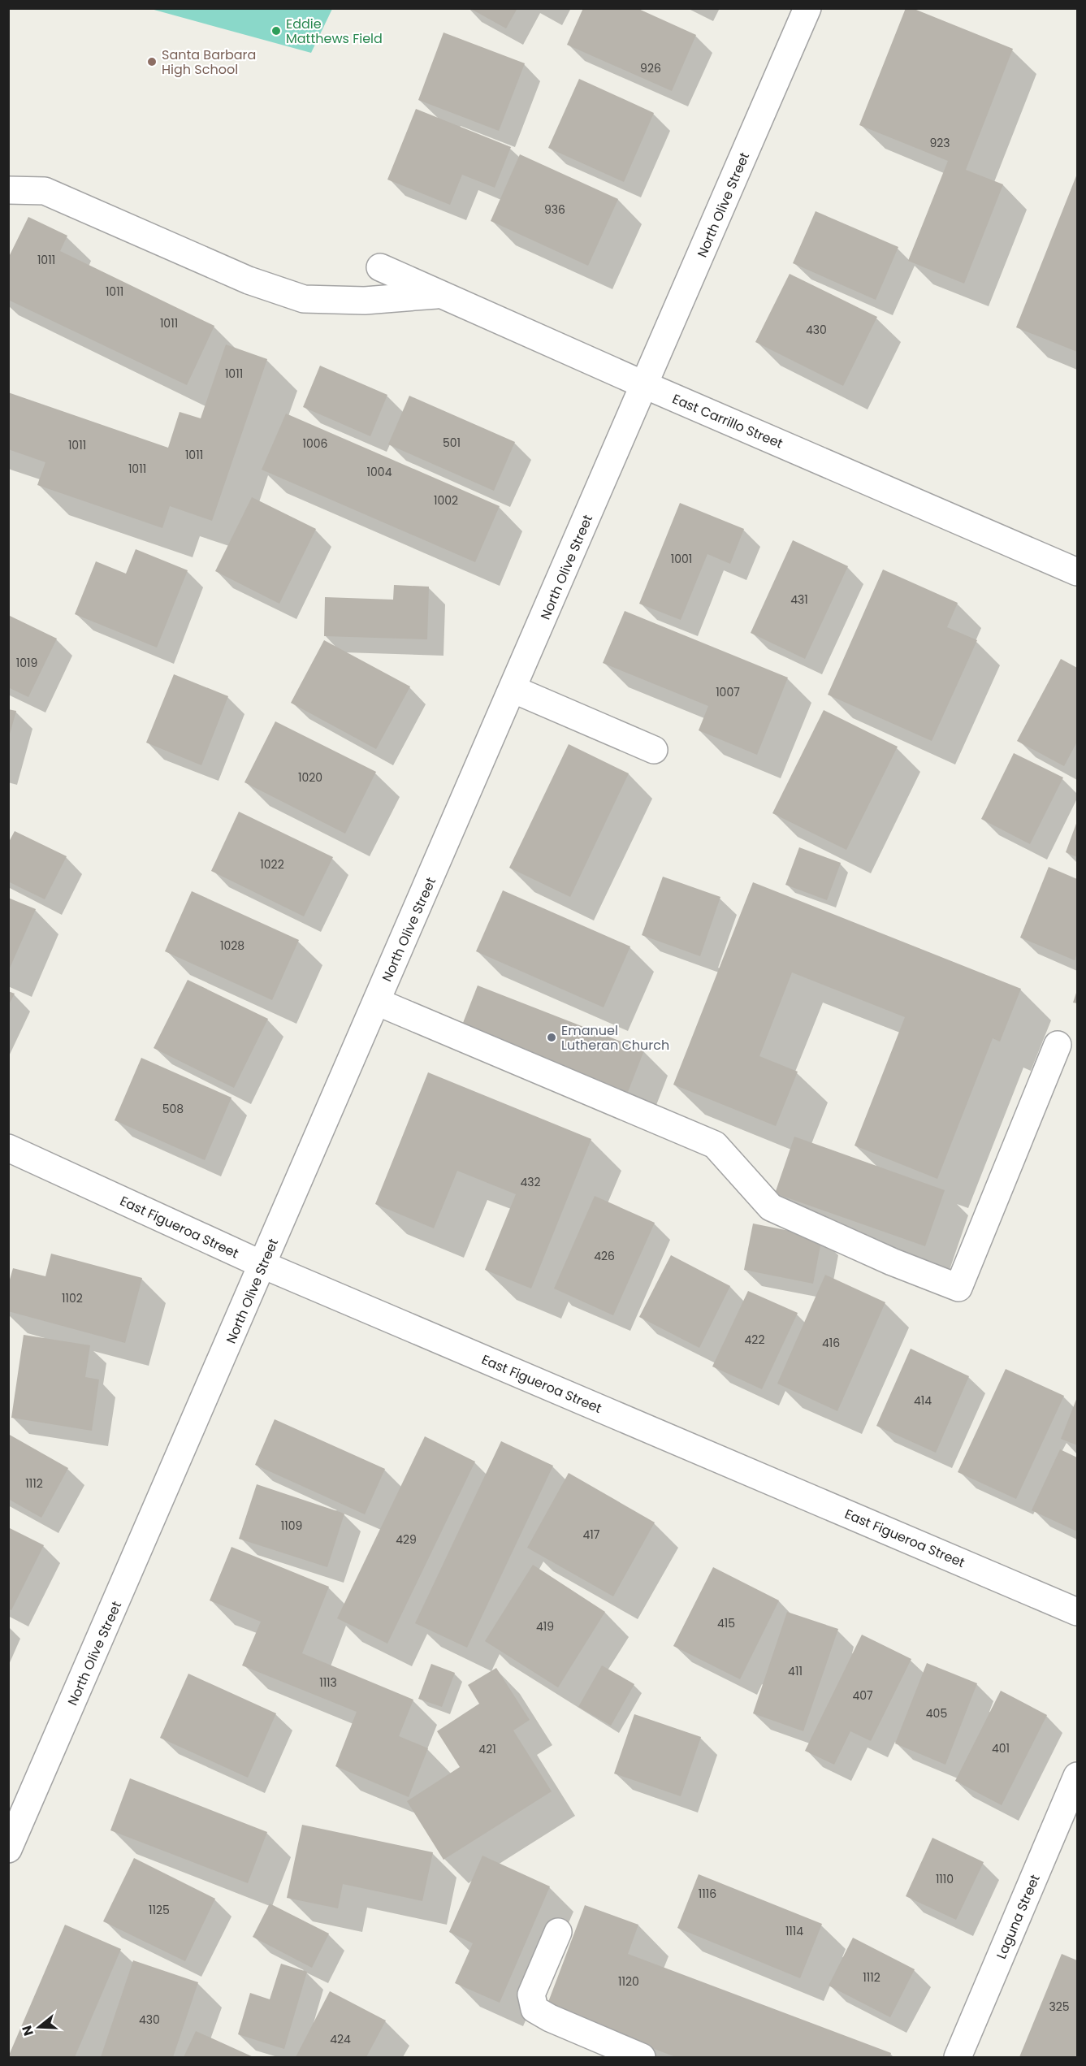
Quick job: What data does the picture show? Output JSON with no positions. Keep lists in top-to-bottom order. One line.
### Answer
{"streets":{"street":["North Olive Street","East Carrillo Street","East Figueroa Street","Laguna Street"]},"crossings":[["North Olive Street","East Carrillo Street"],["North Olive Street","East Figueroa Street"]],"places":["Eddie Matthews Field","Santa Barbara High School","Emanuel Lutheran Church"],"house_numbers":["926","923","936","1011","1011","1011","430","1011","501","1006","1011","1011","1011","1004","1002","1001","431","1019","1007","1020","1022","1028","508","432","426","1102","422","416","414","1112","1109","417","429","415","419","411","1113","407","405","401","421","1110","1116","1125","1114","1112","1120","325","430","424"],"north":"left"}
